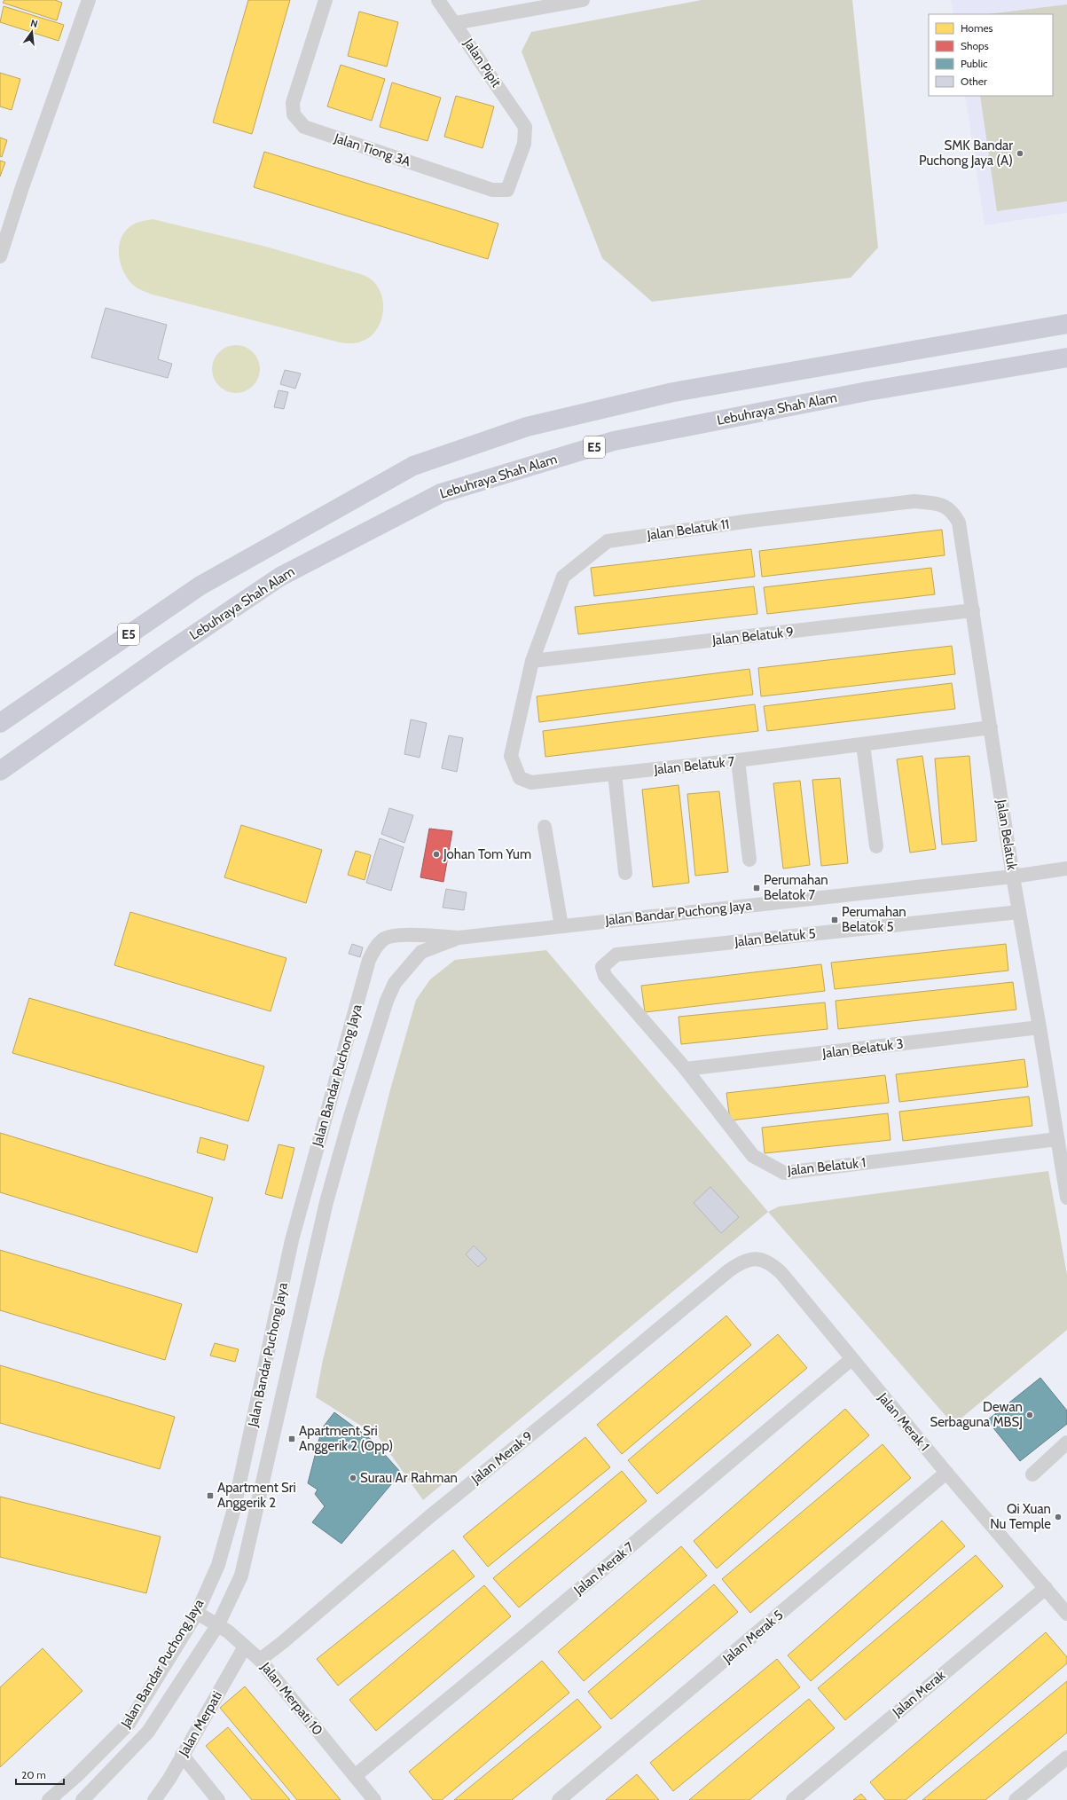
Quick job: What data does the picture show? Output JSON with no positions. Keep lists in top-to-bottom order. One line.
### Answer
{"streets":{"highway":["Lebuhraya Shah Alam","E5"],"street":["Jalan Pipit","Jalan Tiong 3A","Jalan Belatuk 11","Jalan Belatuk 9","Jalan Belatuk 7","Jalan Belatuk","Jalan Bandar Puchong Jaya","Jalan Belatuk 5","Jalan Belatuk 3","Jalan Belatuk 1","Jalan Merak 1","Jalan Merak 9","Jalan Merak 7","Jalan Merak 5","Jalan Merak","Jalan Merpati 10","Jalan Merpati"]},"crossings":[["Jalan Pipit","Jalan Tiong 3A"],["Jalan Belatuk 11","Jalan Belatuk 9"],["Jalan Belatuk 11","Jalan Belatuk 7"],["Jalan Belatuk 11","Jalan Belatuk"],["Jalan Belatuk 9","Jalan Belatuk 7"],["Jalan Belatuk 9","Jalan Belatuk"],["Jalan Belatuk 7","Jalan Belatuk"],["Jalan Belatuk","Jalan Bandar Puchong Jaya"],["Jalan Belatuk","Jalan Belatuk 5"],["Jalan Belatuk","Jalan Belatuk 3"],["Jalan Belatuk","Jalan Belatuk 1"],["Jalan Bandar Puchong Jaya","Jalan Merpati 10"],["Jalan Belatuk 5","Jalan Belatuk 1"],["Jalan Belatuk 3","Jalan Belatuk 1"],["Jalan Merak 1","Jalan Merak 9"],["Jalan Merak 1","Jalan Merak 7"],["Jalan Merak 1","Jalan Merak 5"],["Jalan Merak 1","Jalan Merak"],["Jalan Merak 9","Jalan Merpati 10"],["Jalan Merak 7","Jalan Merpati 10"],["Jalan Merpati 10","Jalan Merpati"]],"places":{"other":["SMK Bandar Puchong Jaya (A)","Johan Tom Yum","Dewan Serbaguna MBSJ","Surau Ar Rahman","Qi Xuan Nu Temple"],"transit":["Perumahan Belatok 7","Perumahan Belatok 5","Apartment Sri Anggerik 2 (Opp)","Apartment Sri Anggerik 2"]},"legend":["Homes","Shops","Public","Other"],"scale_bar":"20 m","north":"top"}
